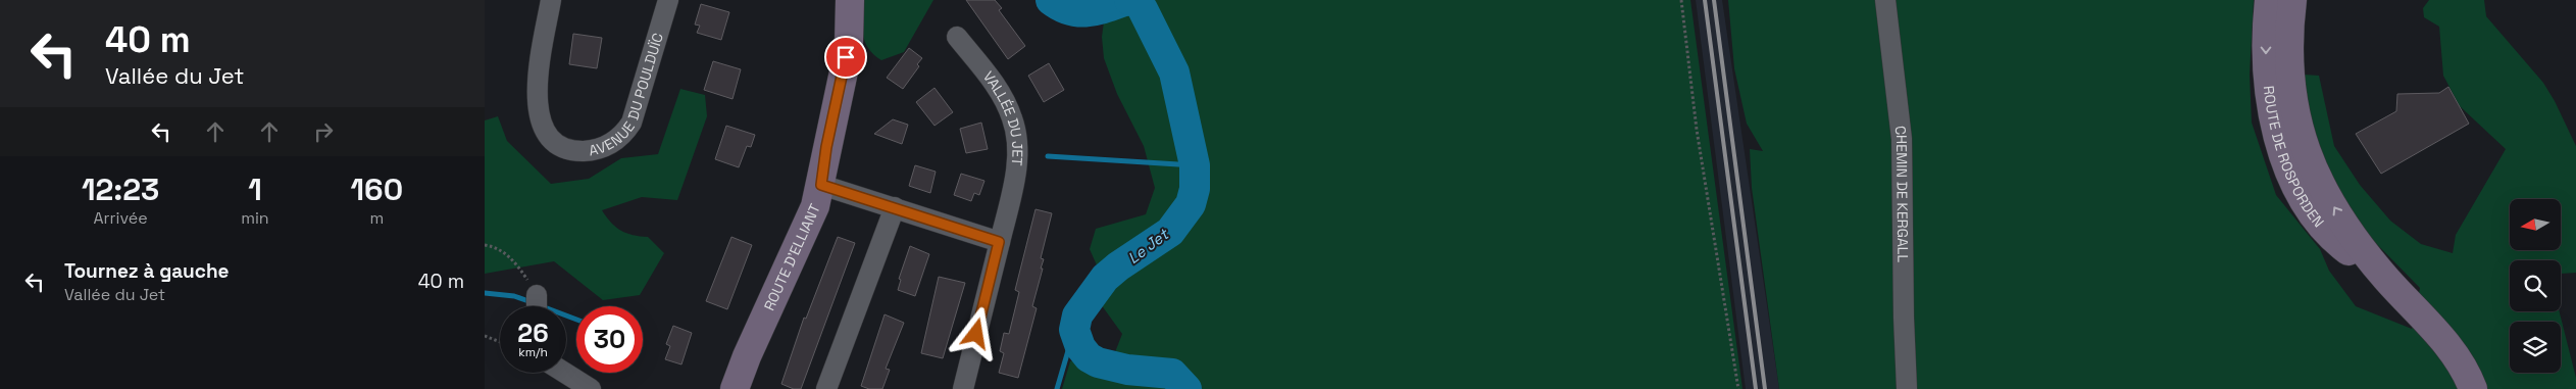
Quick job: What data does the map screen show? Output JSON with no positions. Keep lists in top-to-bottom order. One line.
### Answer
{"streets":{"main road":["ROUTE DE ROSPORDEN","ROUTE D'ELLIANT"],"street":["AVENUE DU POULDUÏC","VALLÉE DU JET","CHEMIN DE KERGALL"]},"water":["Le Jet"],"north":"left","page":{"turn":["40 m","Vallée du Jet"],"eta":["12:23","Arrivée","1","min","160","m"],"list":[{"name":"Tournez à gauche","note":"Vallée du Jet","value":"40 m"}],"speed":"26 km/h","limit":"30"}}
